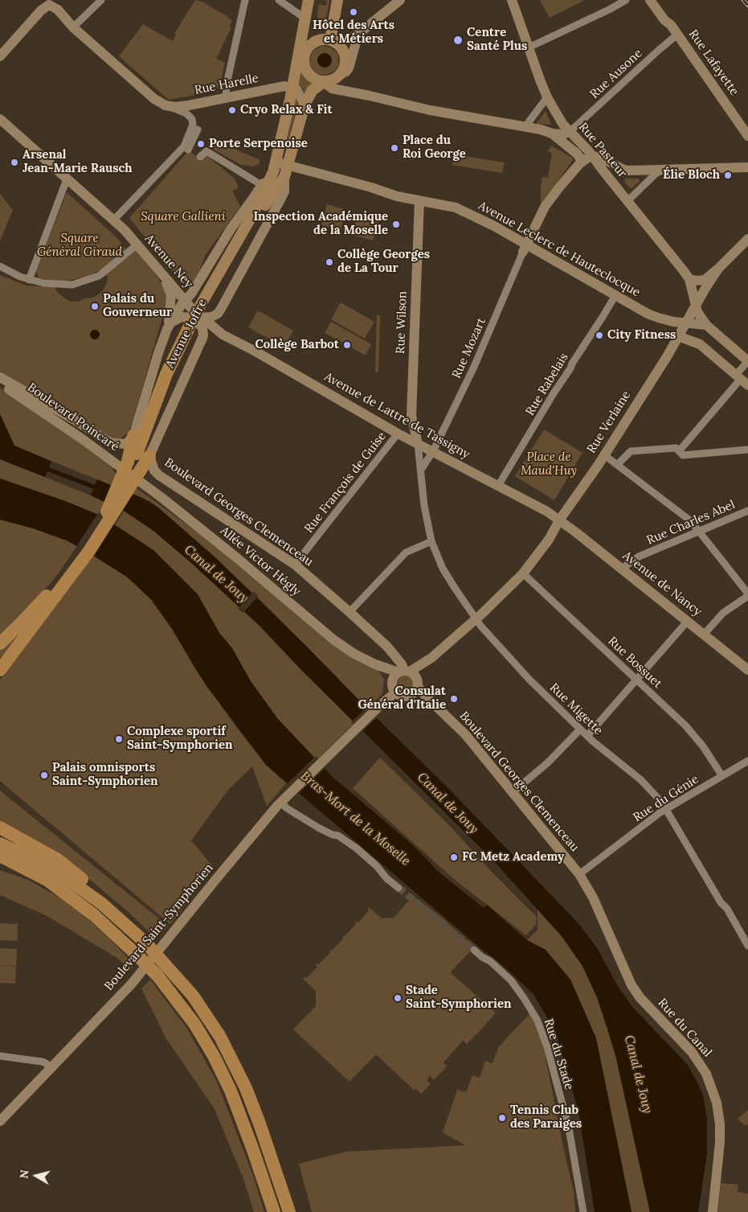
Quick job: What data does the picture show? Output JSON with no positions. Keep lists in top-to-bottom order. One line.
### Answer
{"streets":{"highway":["Avenue Joffre"],"street":["Rue Lafayette","Rue Ausone","Rue Harelle","Rue Pasteur","Avenue Leclerc de Hauteclocque","Avenue Ney","Rue Wilson","Rue Mozart","Rue Rabelais","Avenue de Lattre de Tassigny","Boulevard Poincaré","Rue Verlaine","Rue François de Guise","Boulevard Georges Clemenceau","Rue Charles Abel","Allée Victor Hégly","Avenue de Nancy","Rue Bossuet","Rue Migette","Rue du Génie","Boulevard Saint-Symphorien","Rue du Canal","Rue du Stade"]},"crossings":[["Rue Lafayette","Rue Ausone"],["Rue Ausone","Rue Pasteur"],["Rue Harelle","Avenue Joffre"],["Rue Pasteur","Avenue Leclerc de Hauteclocque"],["Avenue Leclerc de Hauteclocque","Rue Wilson"],["Avenue Leclerc de Hauteclocque","Avenue Joffre"],["Avenue Leclerc de Hauteclocque","Rue Mozart"],["Avenue Leclerc de Hauteclocque","Rue Rabelais"],["Avenue Ney","Avenue Joffre"],["Avenue Ney","Avenue de Lattre de Tassigny"],["Rue Wilson","Avenue de Lattre de Tassigny"],["Rue Wilson","Rue Migette"],["Avenue Joffre","Avenue de Lattre de Tassigny"],["Avenue Joffre","Boulevard Poincaré"],["Avenue Joffre","Boulevard Georges Clemenceau"],["Avenue Joffre","Allée Victor Hégly"],["Rue Mozart","Avenue de Lattre de Tassigny"],["Rue Mozart","Rue Migette"],["Rue Rabelais","Avenue de Lattre de Tassigny"],["Avenue de Lattre de Tassigny","Rue Verlaine"],["Avenue de Lattre de Tassigny","Rue François de Guise"],["Avenue de Lattre de Tassigny","Avenue de Nancy"],["Avenue de Lattre de Tassigny","Rue Migette"],["Boulevard Poincaré","Allée Victor Hégly"],["Rue Verlaine","Boulevard Georges Clemenceau"],["Rue Verlaine","Allée Victor Hégly"],["Rue Verlaine","Avenue de Nancy"],["Rue Verlaine","Rue Bossuet"],["Rue Verlaine","Rue Migette"],["Rue Verlaine","Boulevard Saint-Symphorien"],["Rue François de Guise","Boulevard Georges Clemenceau"],["Boulevard Georges Clemenceau","Allée Victor Hégly"],["Boulevard Georges Clemenceau","Rue du Génie"],["Boulevard Georges Clemenceau","Boulevard Saint-Symphorien"],["Boulevard Georges Clemenceau","Rue du Canal"],["Rue Charles Abel","Avenue de Nancy"],["Allée Victor Hégly","Boulevard Saint-Symphorien"],["Rue Bossuet","Rue du Génie"],["Rue Migette","Rue du Génie"],["Rue du Génie","Rue du Canal"]],"water":["Canal de Jouy","Bras-Mort de la Moselle"],"parks":["Square Gallieni","Square Général Giraud","Place de Maud'Huy"],"places":["Hôtel des Arts et Métiers","Centre Santé Plus","Cryo Relax & Fit","Porte Serpenoise","Place du Roi George","Arsenal Jean-Marie Rausch","Élie Bloch","Inspection Académique de la Moselle","Collège Georges de La Tour","Palais du Gouverneur","City Fitness","Collège Barbot","Consulat Général d'Italie","Complexe sportif Saint-Symphorien","Palais omnisports Saint-Symphorien","FC Metz Academy","Stade Saint-Symphorien","Tennis Club des Paraiges"],"north":"left"}
